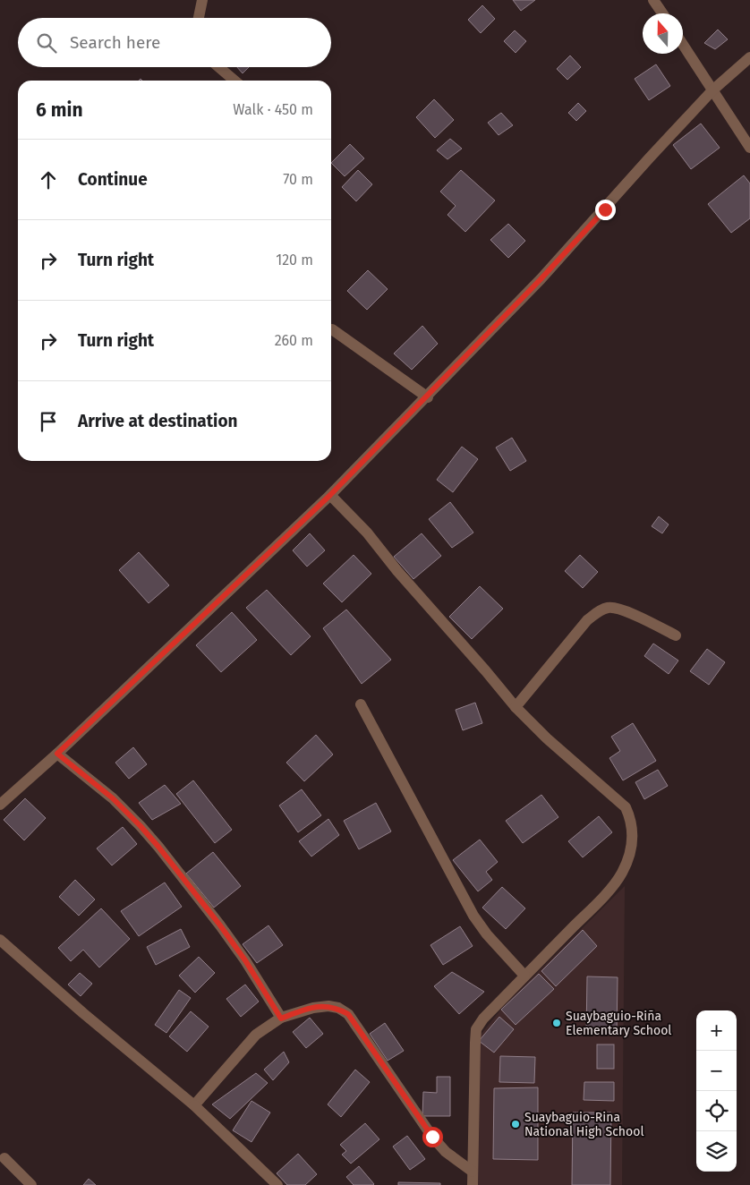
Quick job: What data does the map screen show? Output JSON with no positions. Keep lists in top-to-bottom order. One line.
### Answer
{"places":["Suaybaguio-Riña Elementary School","Suaybaguio-Rina National High School"],"north":"top","page":{"search":"Search here","heading":["6 min","Walk · 450 m"],"list":[["Continue","70 m"],["Turn right","120 m"],["Turn right","260 m"],"Arrive at destination"],"map_buttons":["+","−"]}}
